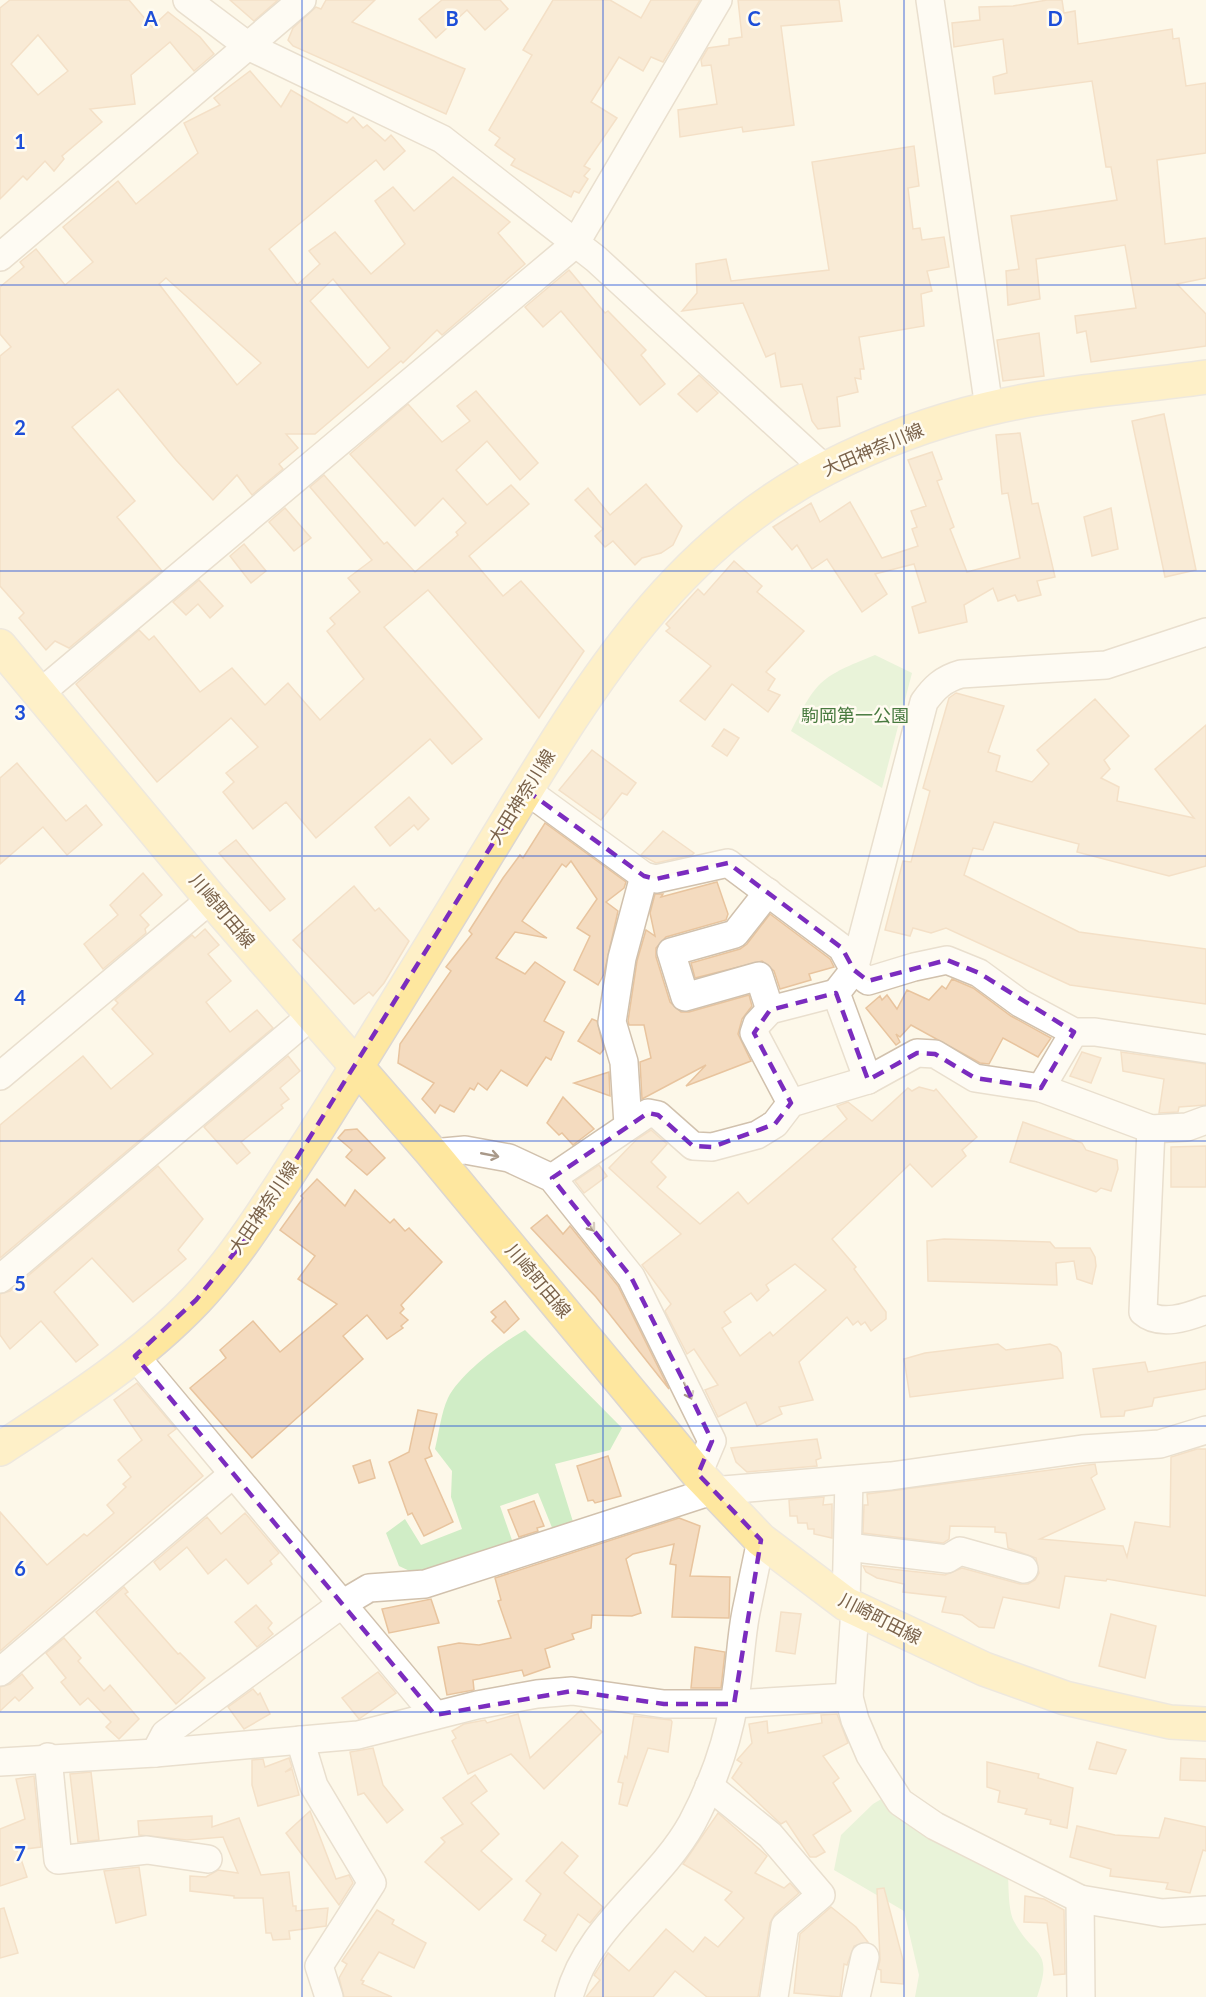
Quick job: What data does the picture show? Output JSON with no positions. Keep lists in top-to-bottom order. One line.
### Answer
{"streets":{"main road":["大田神奈川線","川崎町田線"]},"crossings":[["大田神奈川線","川崎町田線"]],"parks":["駒岡第一公園"],"grid":{"columns":["A","B","C","D"],"rows":["1","2","3","4","5","6","7"]}}
